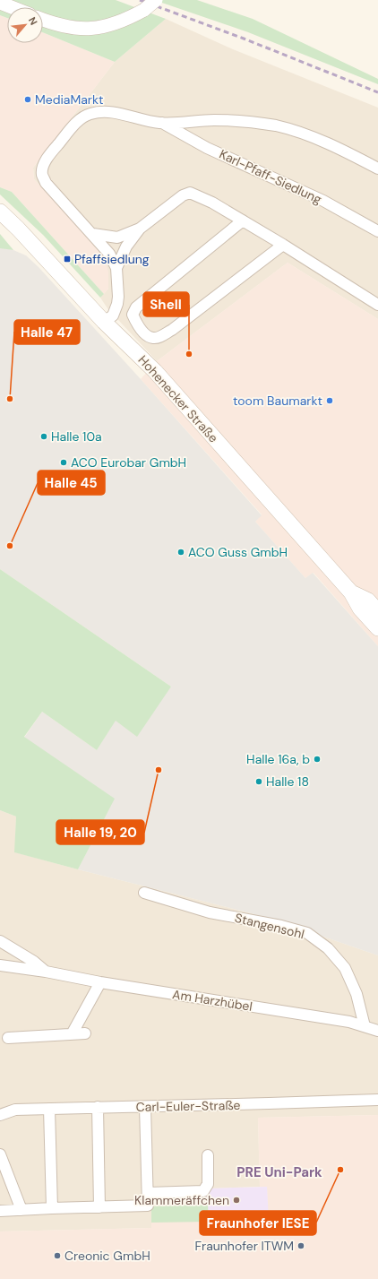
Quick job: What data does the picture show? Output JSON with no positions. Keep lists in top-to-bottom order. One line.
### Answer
{"streets":{"main road":["Hohenecker Straße"],"street":["Karl-Pfaff-Siedlung","Stangensohl","Am Harzhübel","Carl-Euler-Straße"]},"crossings":[["Karl-Pfaff-Siedlung","Hohenecker Straße"],["Stangensohl","Am Harzhübel"]],"districts":["PRE Uni-Park"],"places":{"other":["MediaMarkt","Shell","Halle 47","toom Baumarkt","Halle 10a","ACO Eurobar GmbH","Halle 45","ACO Guss GmbH","Halle 16a, b","Halle 19, 20","Halle 18","Fraunhofer IESE","Klammeräffchen","Fraunhofer ITWM","Creonic GmbH"],"transit":["Pfaffsiedlung"]},"north":"top right"}
